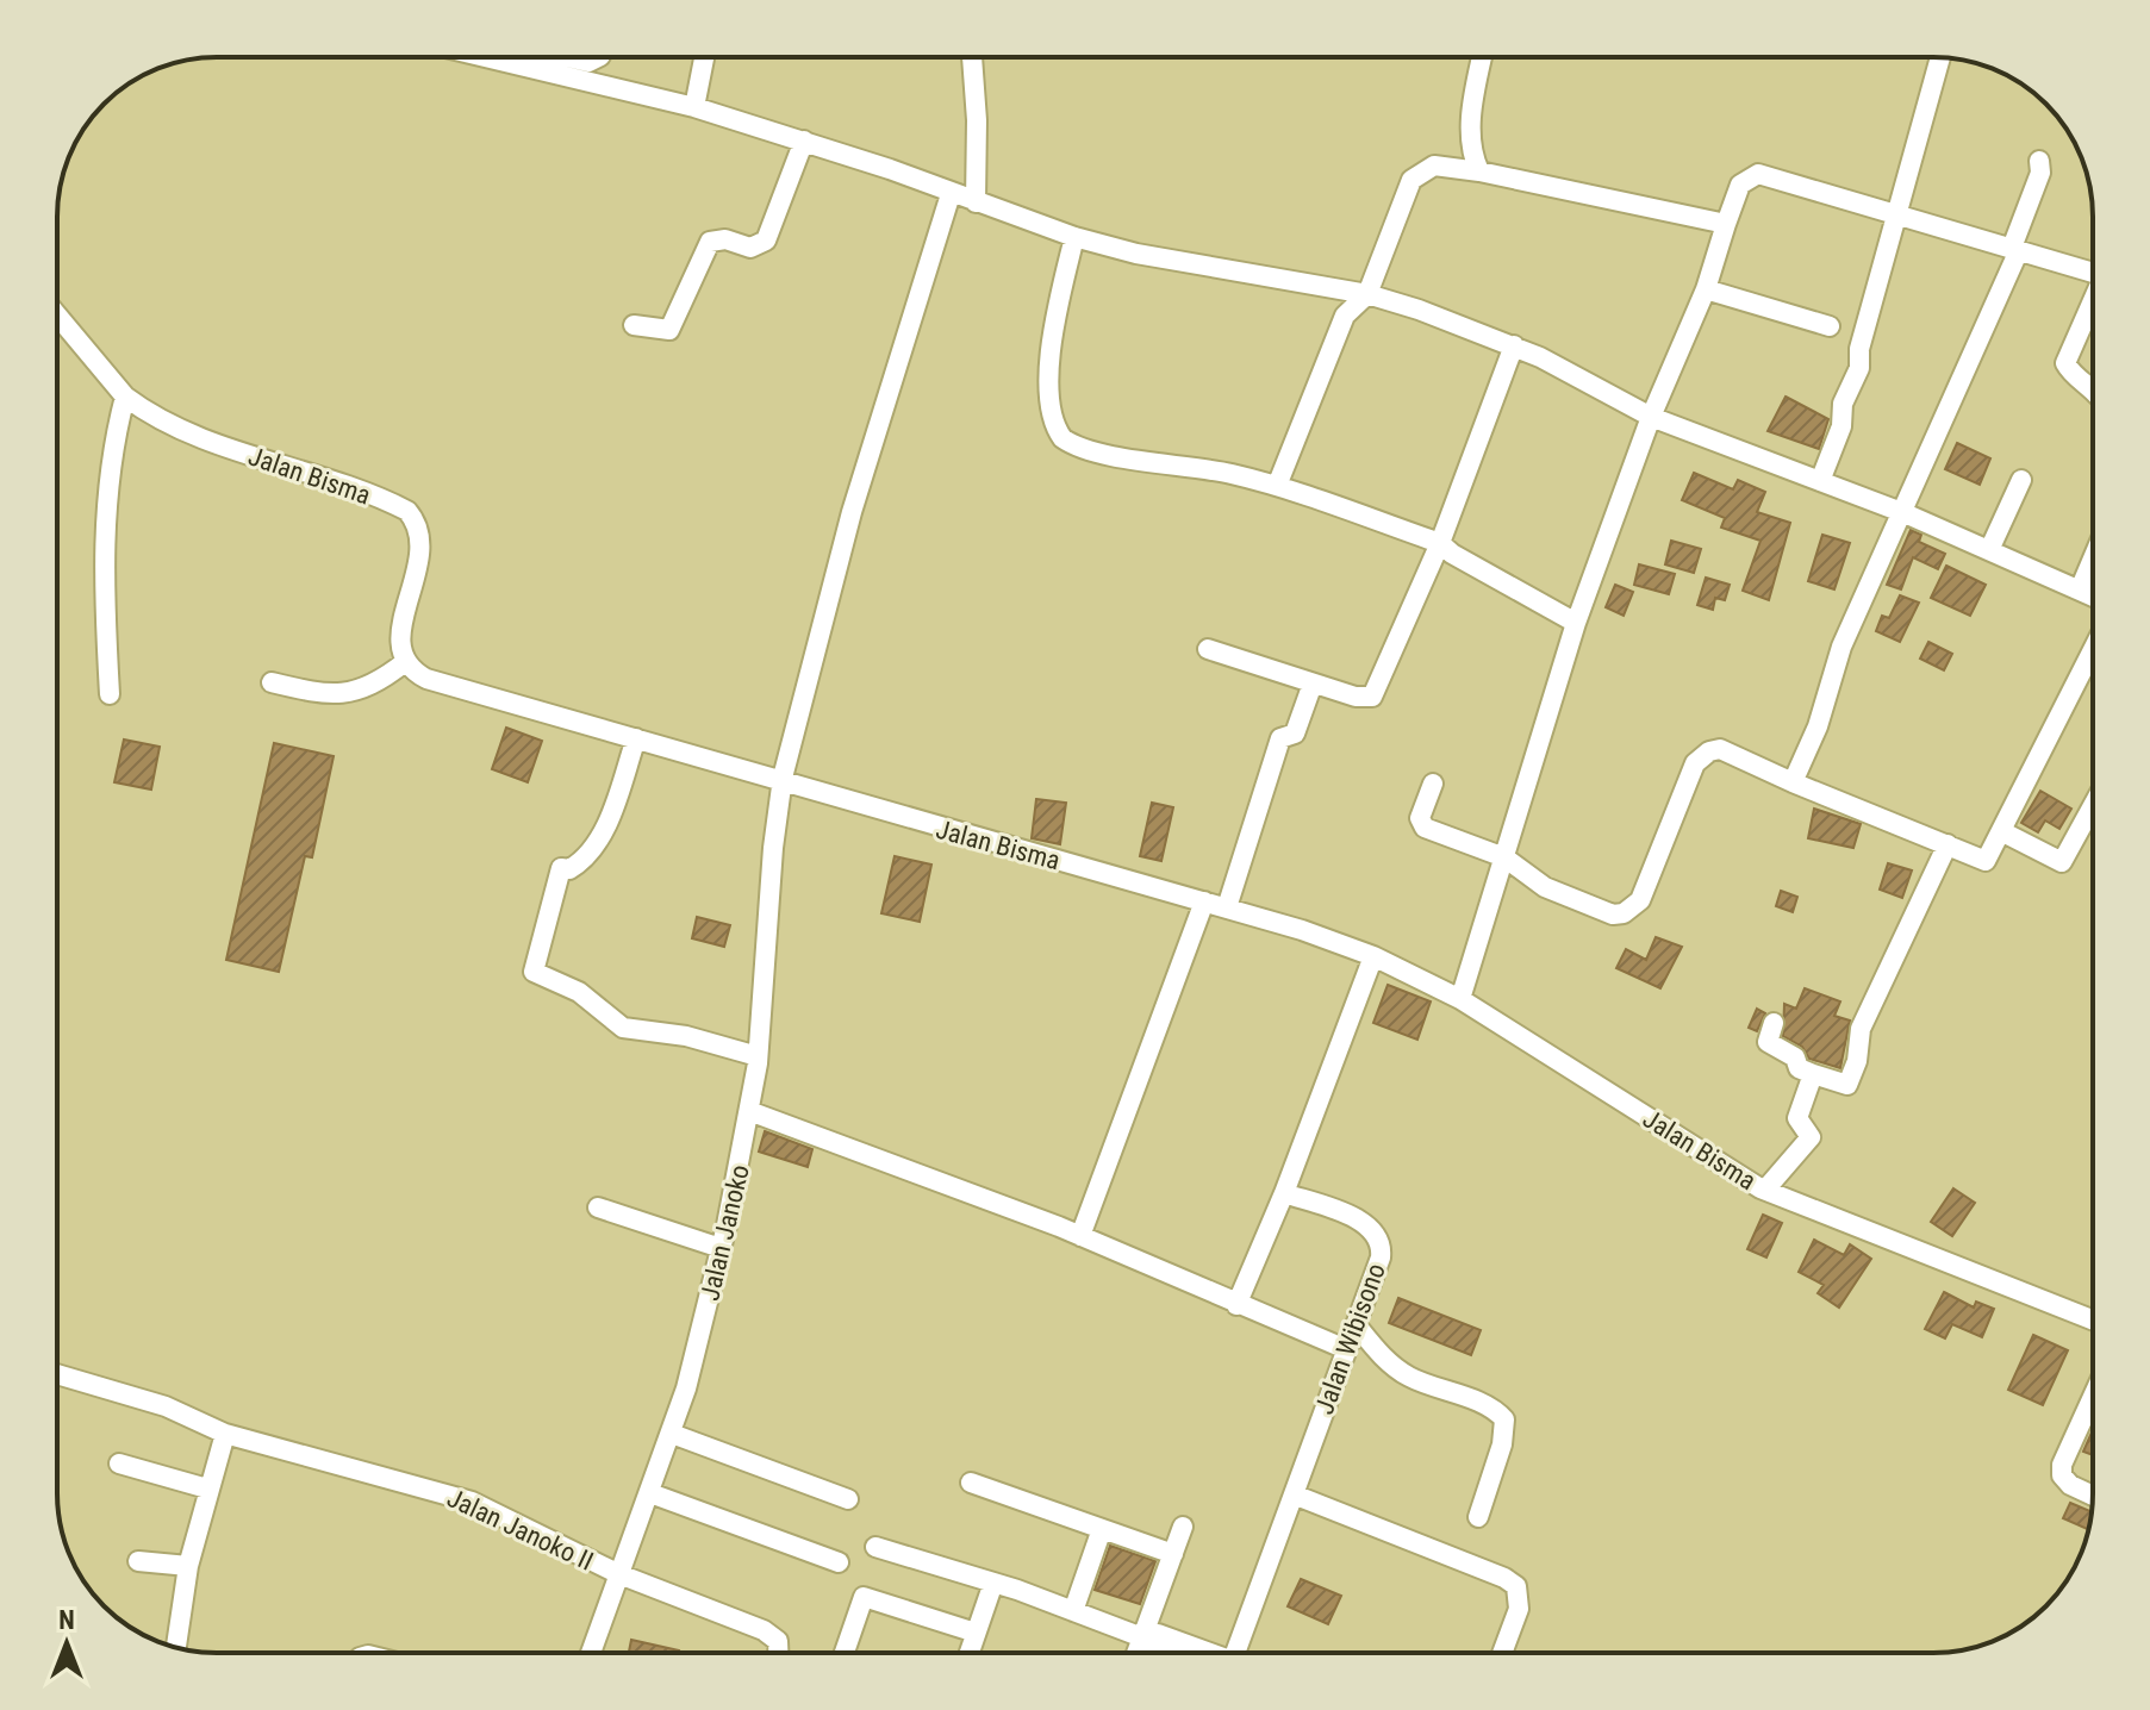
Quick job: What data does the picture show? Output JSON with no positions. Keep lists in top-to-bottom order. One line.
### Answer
{"streets":{"street":["Jalan Bisma","Jalan Janoko","Jalan Wibisono","Jalan Janoko II"]},"crossings":[["Jalan Bisma","Jalan Janoko"],["Jalan Janoko","Jalan Janoko II"]],"north":"top"}
